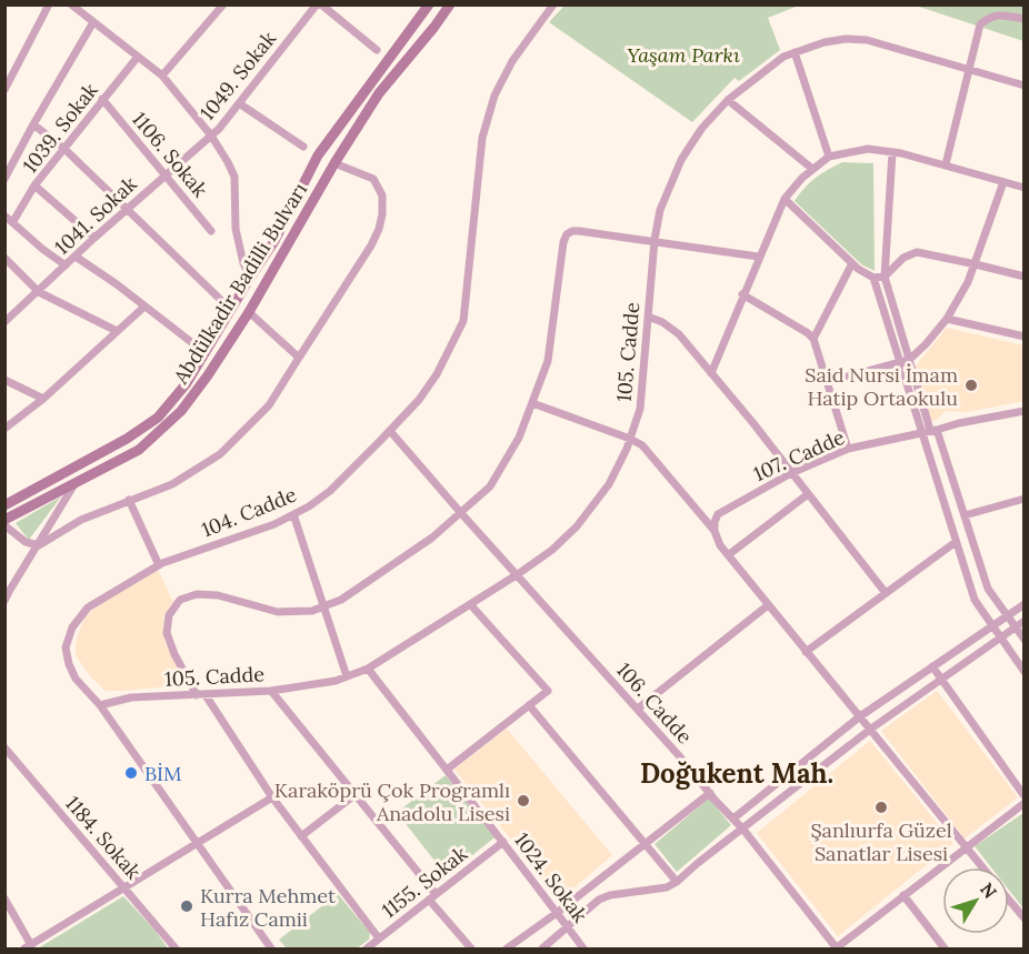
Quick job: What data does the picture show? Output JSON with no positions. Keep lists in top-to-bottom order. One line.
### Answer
{"streets":{"main road":["Abdülkadir Badilli Bulvarı"],"street":["1049. Sokak","1039. Sokak","1106. Sokak","1041. Sokak","105. Cadde","107. Cadde","104. Cadde","106. Cadde","1184. Sokak","1024. Sokak","1155. Sokak"]},"crossings":[["1049. Sokak","1041. Sokak"],["1039. Sokak","1106. Sokak"],["1106. Sokak","1041. Sokak"],["105. Cadde","104. Cadde"],["105. Cadde","106. Cadde"],["105. Cadde","1024. Sokak"],["104. Cadde","106. Cadde"],["1024. Sokak","1155. Sokak"]],"districts":["Doğukent Mah."],"parks":["Yaşam Parkı"],"places":["Said Nursi İmam Hatip Ortaokulu","BİM","Karaköprü Çok Programlı Anadolu Lisesi","Şanlıurfa Güzel Sanatlar Lisesi","Kurra Mehmet Hafız Camii"],"north":"top right"}
